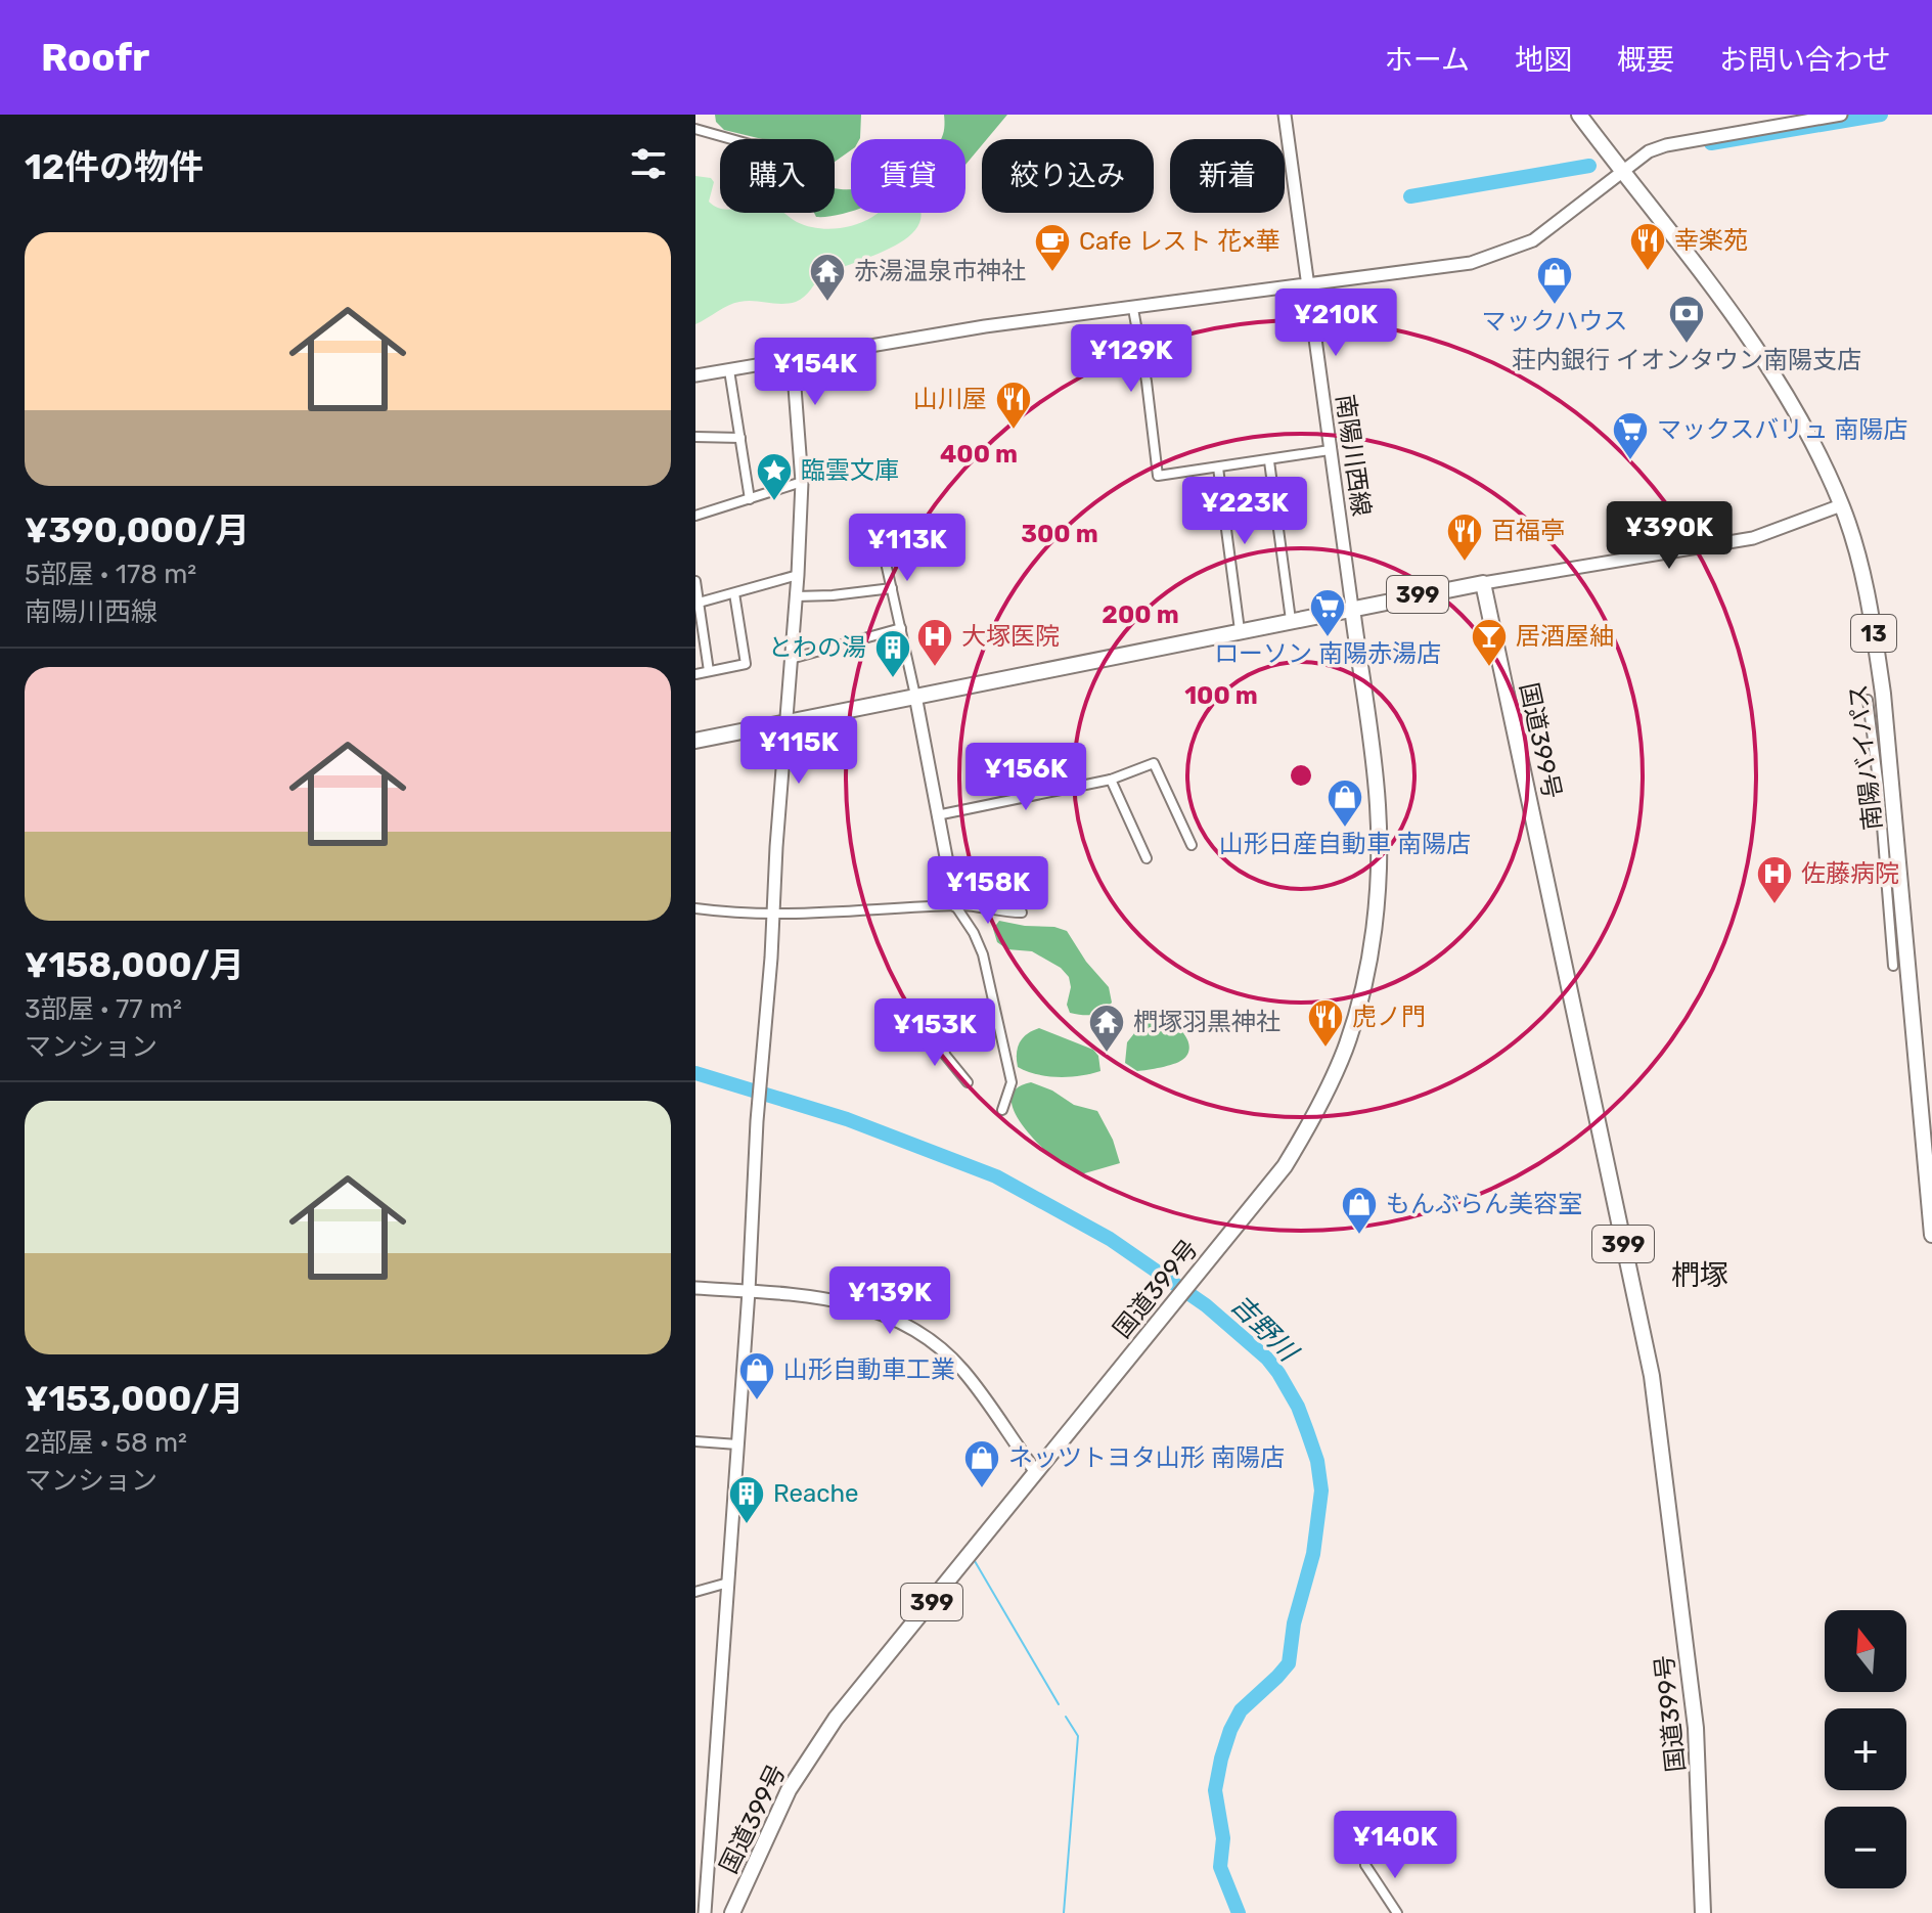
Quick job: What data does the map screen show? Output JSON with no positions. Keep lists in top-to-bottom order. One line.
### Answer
{"streets":{"highway":["399","13","国道399号","南陽バイパス"],"main road":["南陽川西線"]},"crossings":[["南陽川西線","399"],["南陽川西線","国道399号"],["399","国道399号"]],"districts":["椚塚"],"water":["吉野川"],"places":{"restaurant":["幸楽苑","山川屋","百福亭","虎ノ門"],"cafe":["Cafe レスト 花×華"],"temple":["赤湯温泉市神社","椚塚羽黒神社"],"shop":["マックハウス","山形日産自動車 南陽店","もんぶらん美容室","山形自動車工業","ネッツトヨタ山形 南陽店"],"bank":["荘内銀行 イオンタウン南陽支店"],"supermarket":["マックスバリュ 南陽店","ローソン 南陽赤湯店"],"place":["臨雲文庫"],"hospital":["大塚医院","佐藤病院"],"bar":["居酒屋紬"],"building":["とわの湯","Reache"]},"north":"top","page":{"header":"Roofr","nav":["ホーム","地図","概要","お問い合わせ"],"heading":"12件の物件","chip":["購入","賃貸","絞り込み","新着"],"list":[{"name":"¥390,000/月","note":"5部屋 · 178 m² · 南陽川西線"},{"name":"¥158,000/月","note":"3部屋 · 77 m² · マンション"},{"name":"¥153,000/月","note":"2部屋 · 58 m² · マンション"}],"price":["¥210K","¥129K","¥154K","¥223K","¥390K","¥113K","¥115K","¥156K","¥158K","¥153K","¥139K","¥140K"],"map_buttons":["+","−"]},"rings":["400 m","300 m","200 m","100 m"]}
